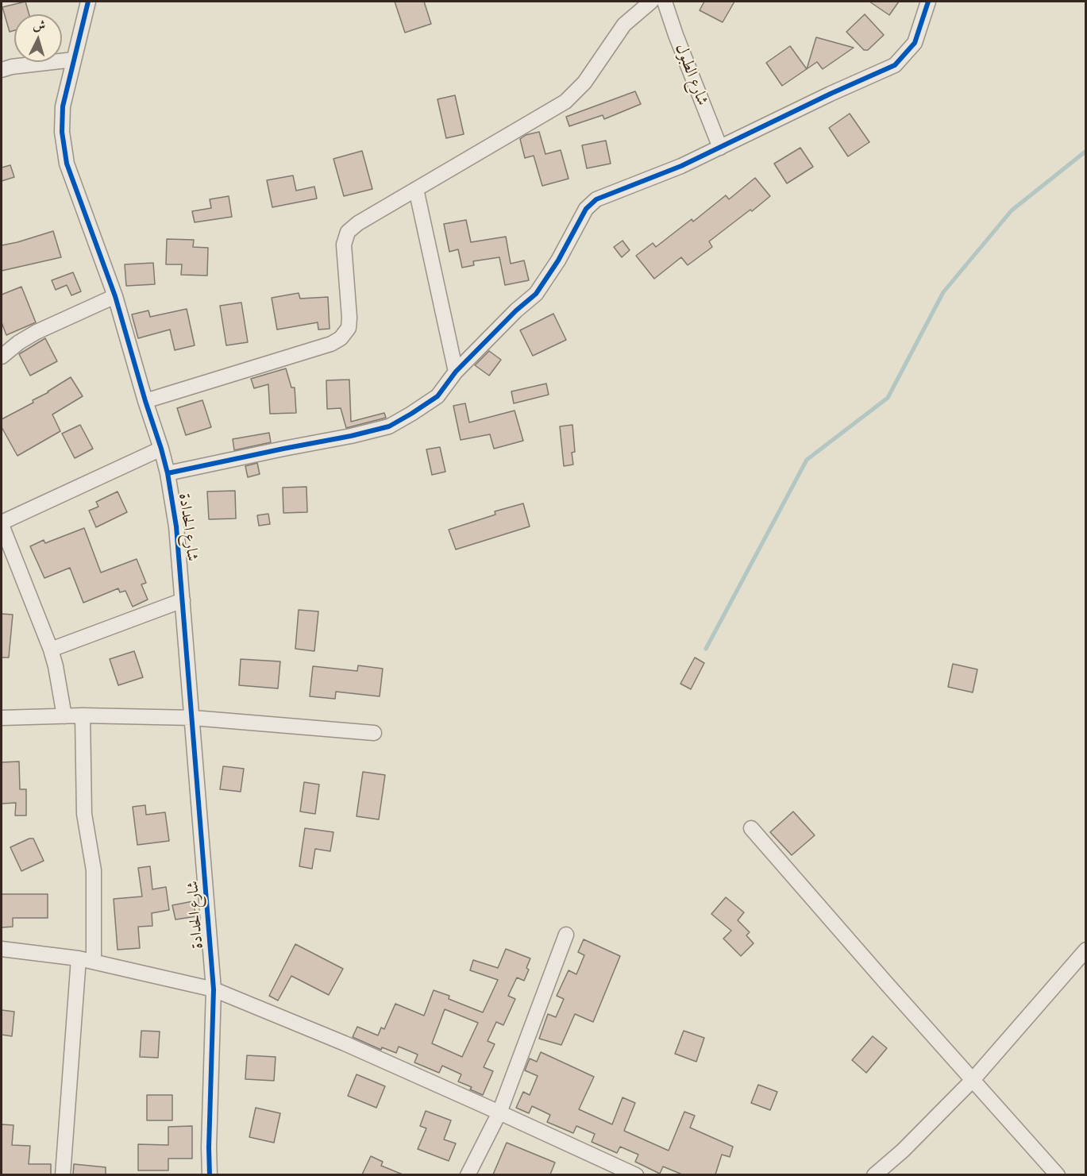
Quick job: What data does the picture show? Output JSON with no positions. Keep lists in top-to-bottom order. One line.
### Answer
{"streets":{"street":["شارع الطبول","شارع الحدادة"]},"north":"top"}
